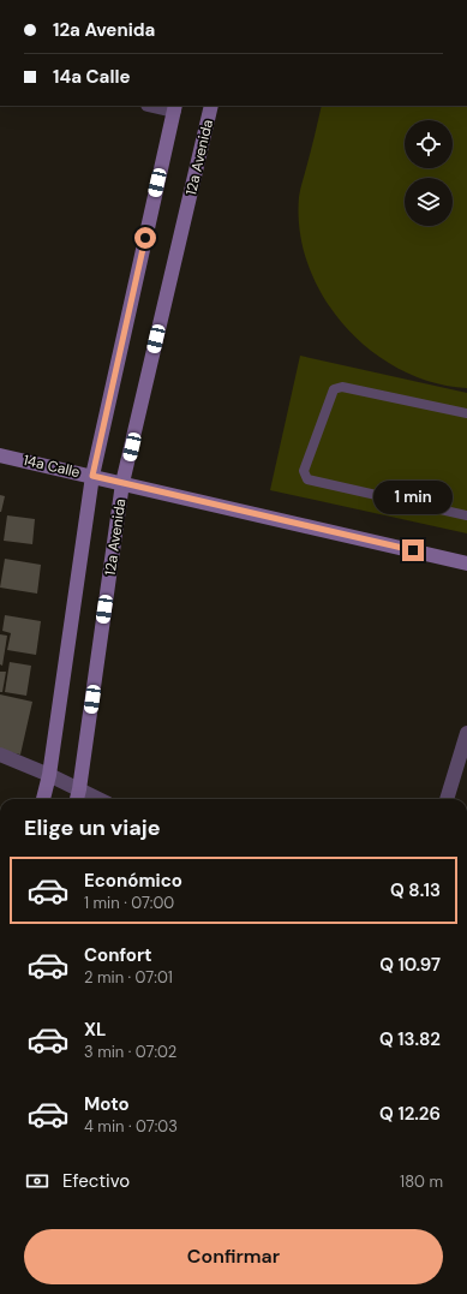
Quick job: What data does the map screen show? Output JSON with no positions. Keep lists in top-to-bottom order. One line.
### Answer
{"streets":{"main road":["12a Avenida","14a Calle"]},"crossings":[["12a Avenida","14a Calle"]],"page":{"banner":["12a Avenida","14a Calle"],"bubble":"1 min","heading":"Elige un viaje","list":[{"name":"Económico","note":"1 min · 07:00","value":"Q 8.13"},{"name":"Confort","note":"2 min · 07:01","value":"Q 10.97"},{"name":"XL","note":"3 min · 07:02","value":"Q 13.82"},{"name":"Moto","note":"4 min · 07:03","value":"Q 12.26"}],"pay":["Efectivo","180 m"],"buttons":"Confirmar"}}
